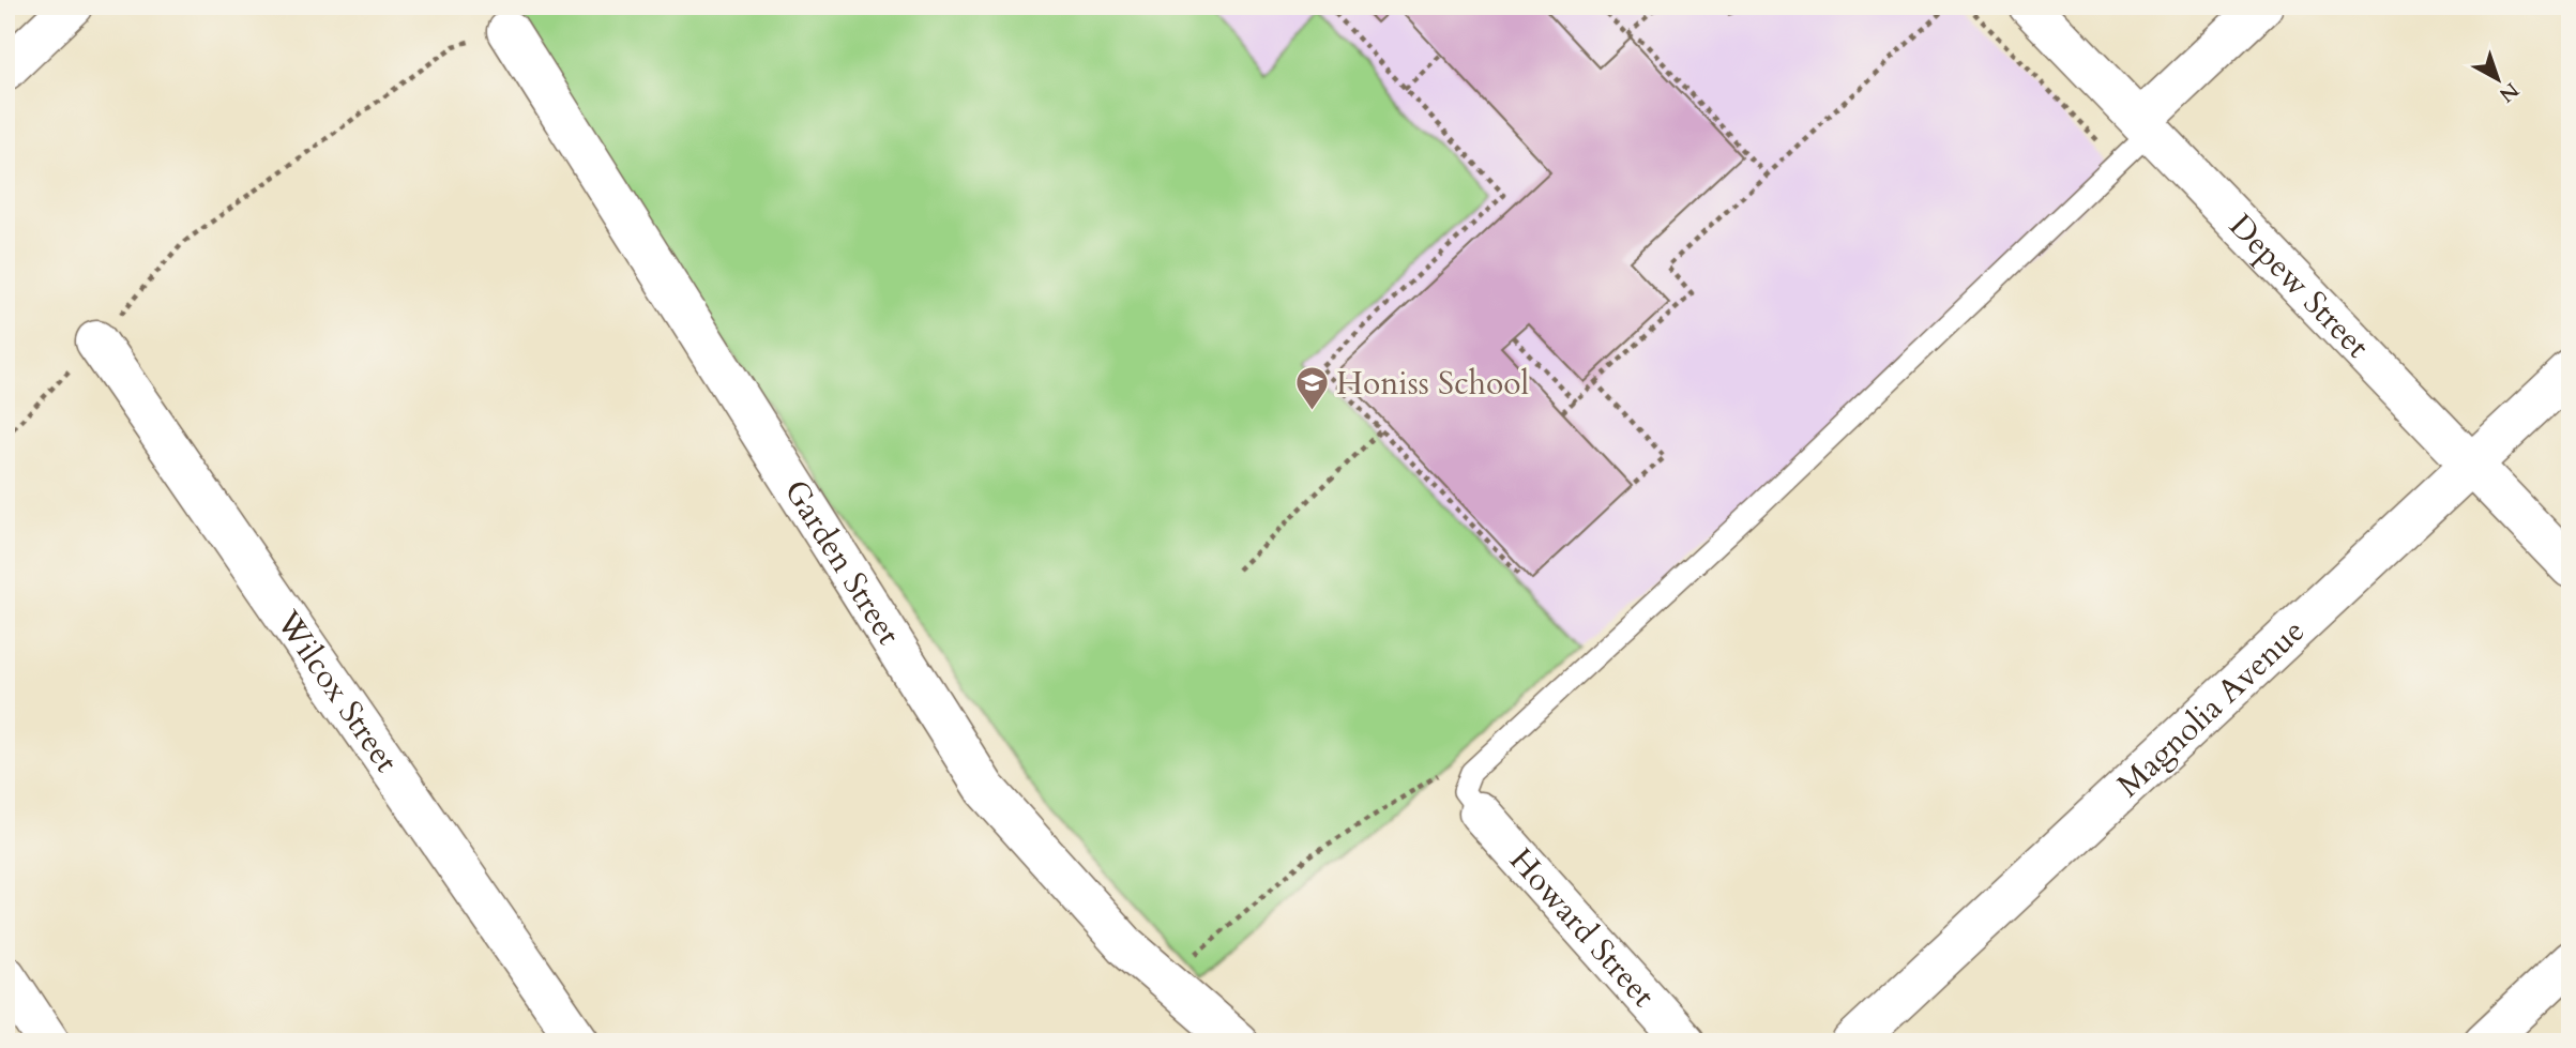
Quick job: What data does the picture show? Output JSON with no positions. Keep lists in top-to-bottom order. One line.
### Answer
{"streets":{"street":["Depew Street","Garden Street","Wilcox Street","Magnolia Avenue","Howard Street"]},"crossings":[["Depew Street","Magnolia Avenue"]],"places":{"school or university":["Honiss School"]},"north":"bottom right"}
